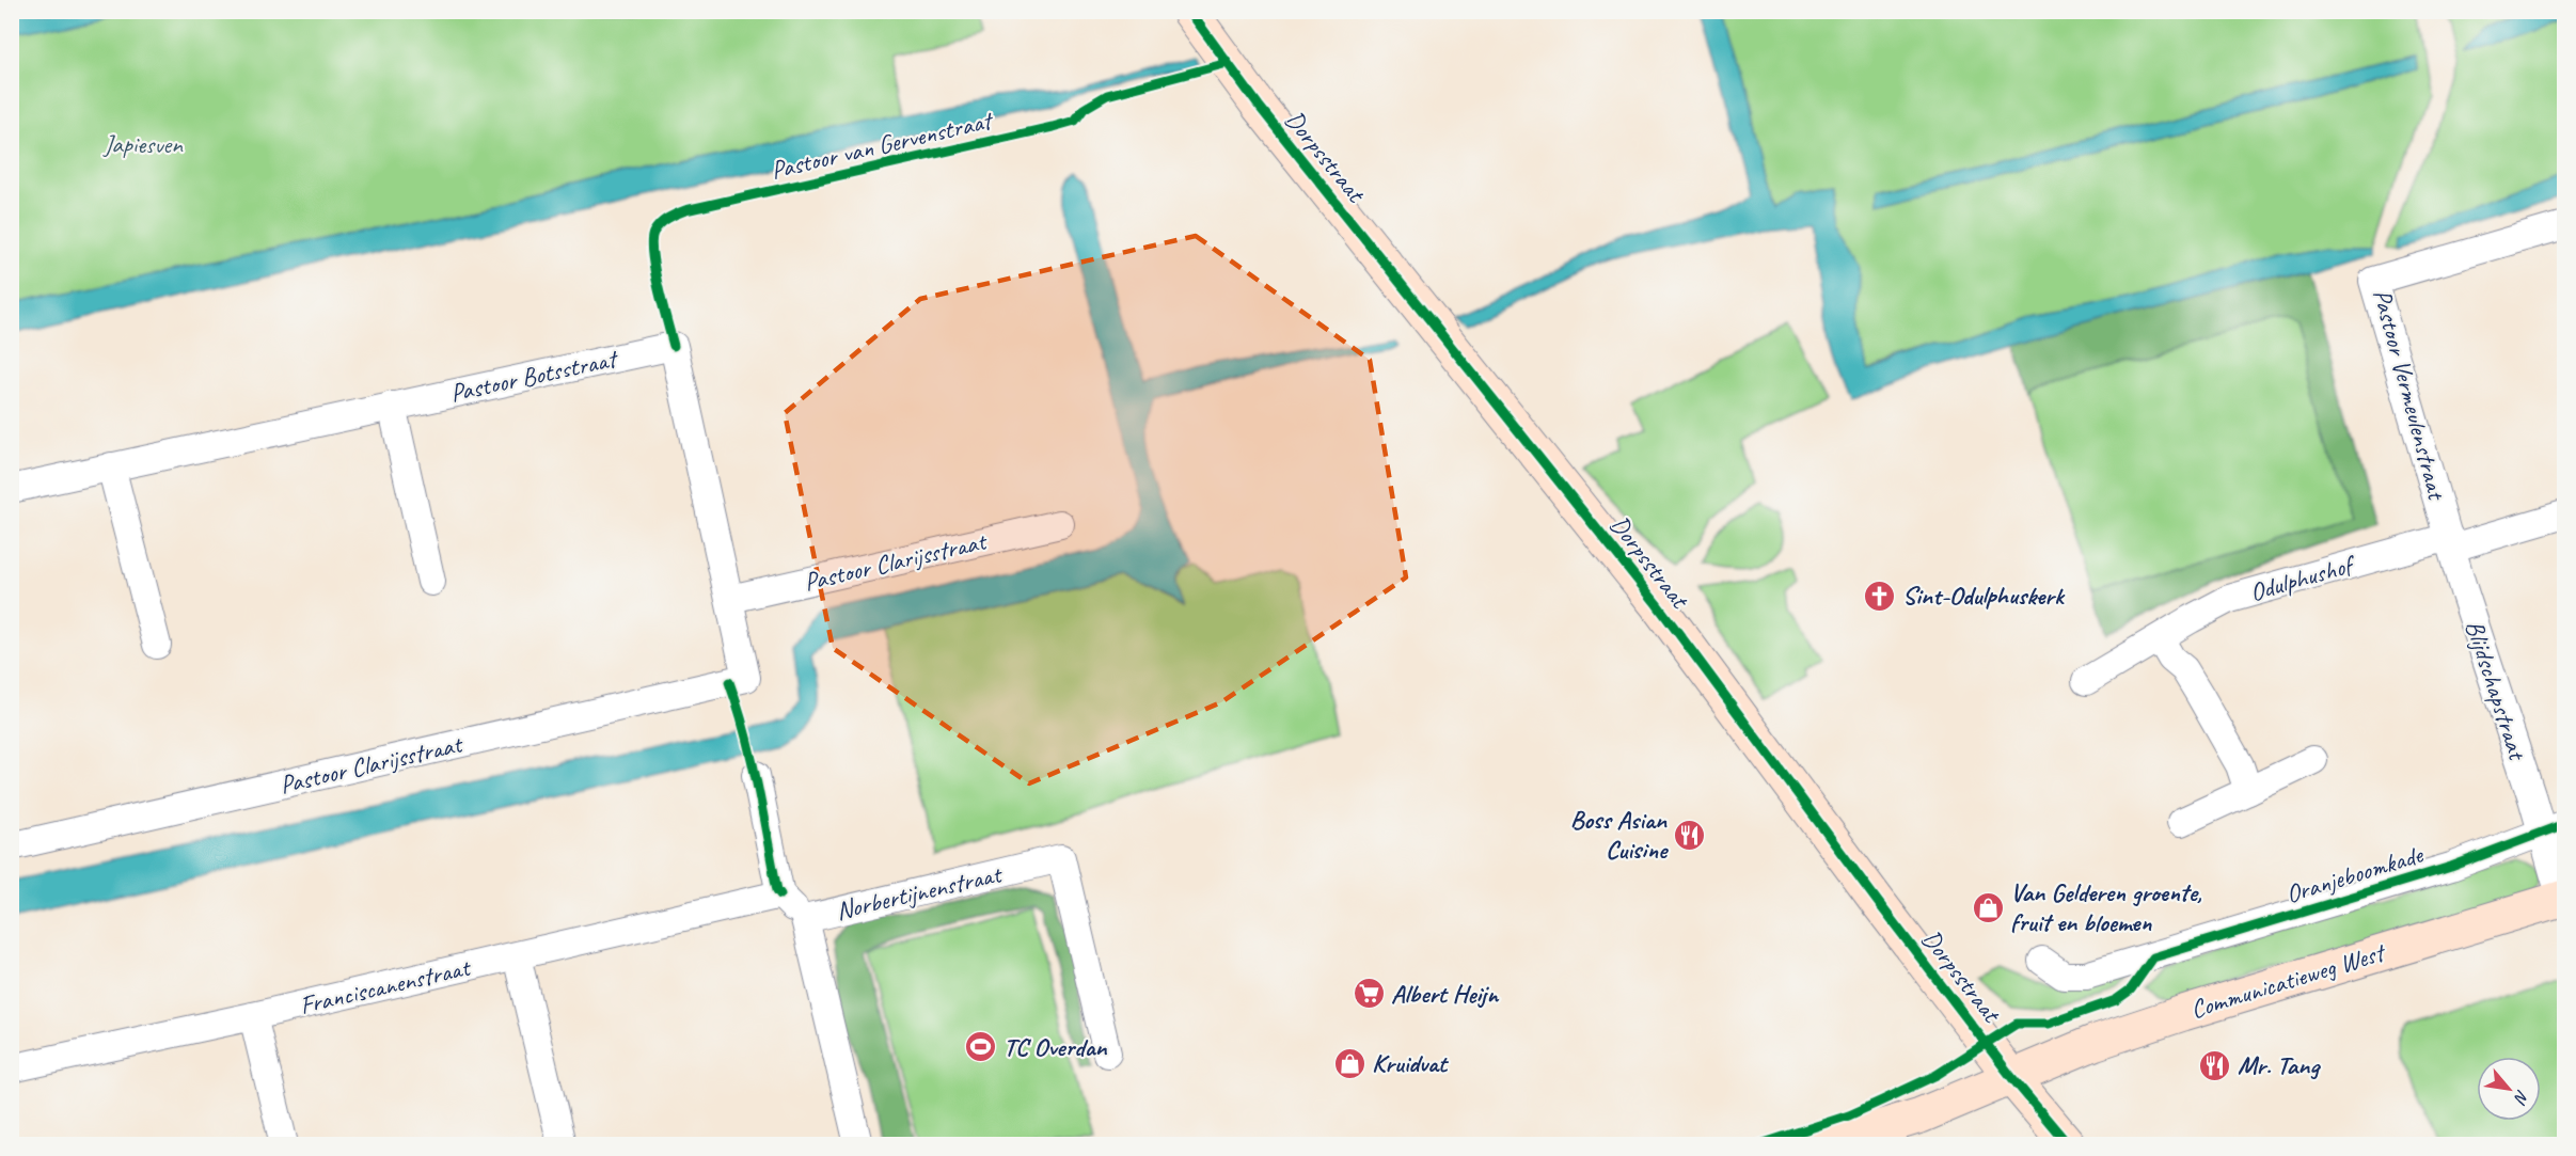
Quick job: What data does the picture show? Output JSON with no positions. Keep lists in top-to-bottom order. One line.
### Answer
{"streets":{"street":["Dorpsstraat","Pastoor Botsstraat","Pastoor Vermeulenstraat","Pastoor Clarijsstraat","Odulphushof","Blijdschapstraat","Oranjeboomkade","Norbertijnenstraat","Communicatieweg West","Franciscanenstraat"],"cycle path":["Pastoor van Gervenstraat"]},"crossings":[["Dorpsstraat","Communicatieweg West"],["Pastoor Botsstraat","Pastoor Clarijsstraat"],["Pastoor Vermeulenstraat","Odulphushof"],["Pastoor Vermeulenstraat","Blijdschapstraat"],["Odulphushof","Blijdschapstraat"],["Blijdschapstraat","Oranjeboomkade"],["Blijdschapstraat","Communicatieweg West"]],"parks":["Japiesven"],"places":{"church":["Sint-Odulphuskerk"],"restaurant":["Boss Asian Cuisine","Mr. Tang"],"shop":["Van Gelderen groente, fruit en bloemen","Kruidvat"],"supermarket":["Albert Heijn"],"sports":["TC Overdan"]},"north":"bottom right"}
